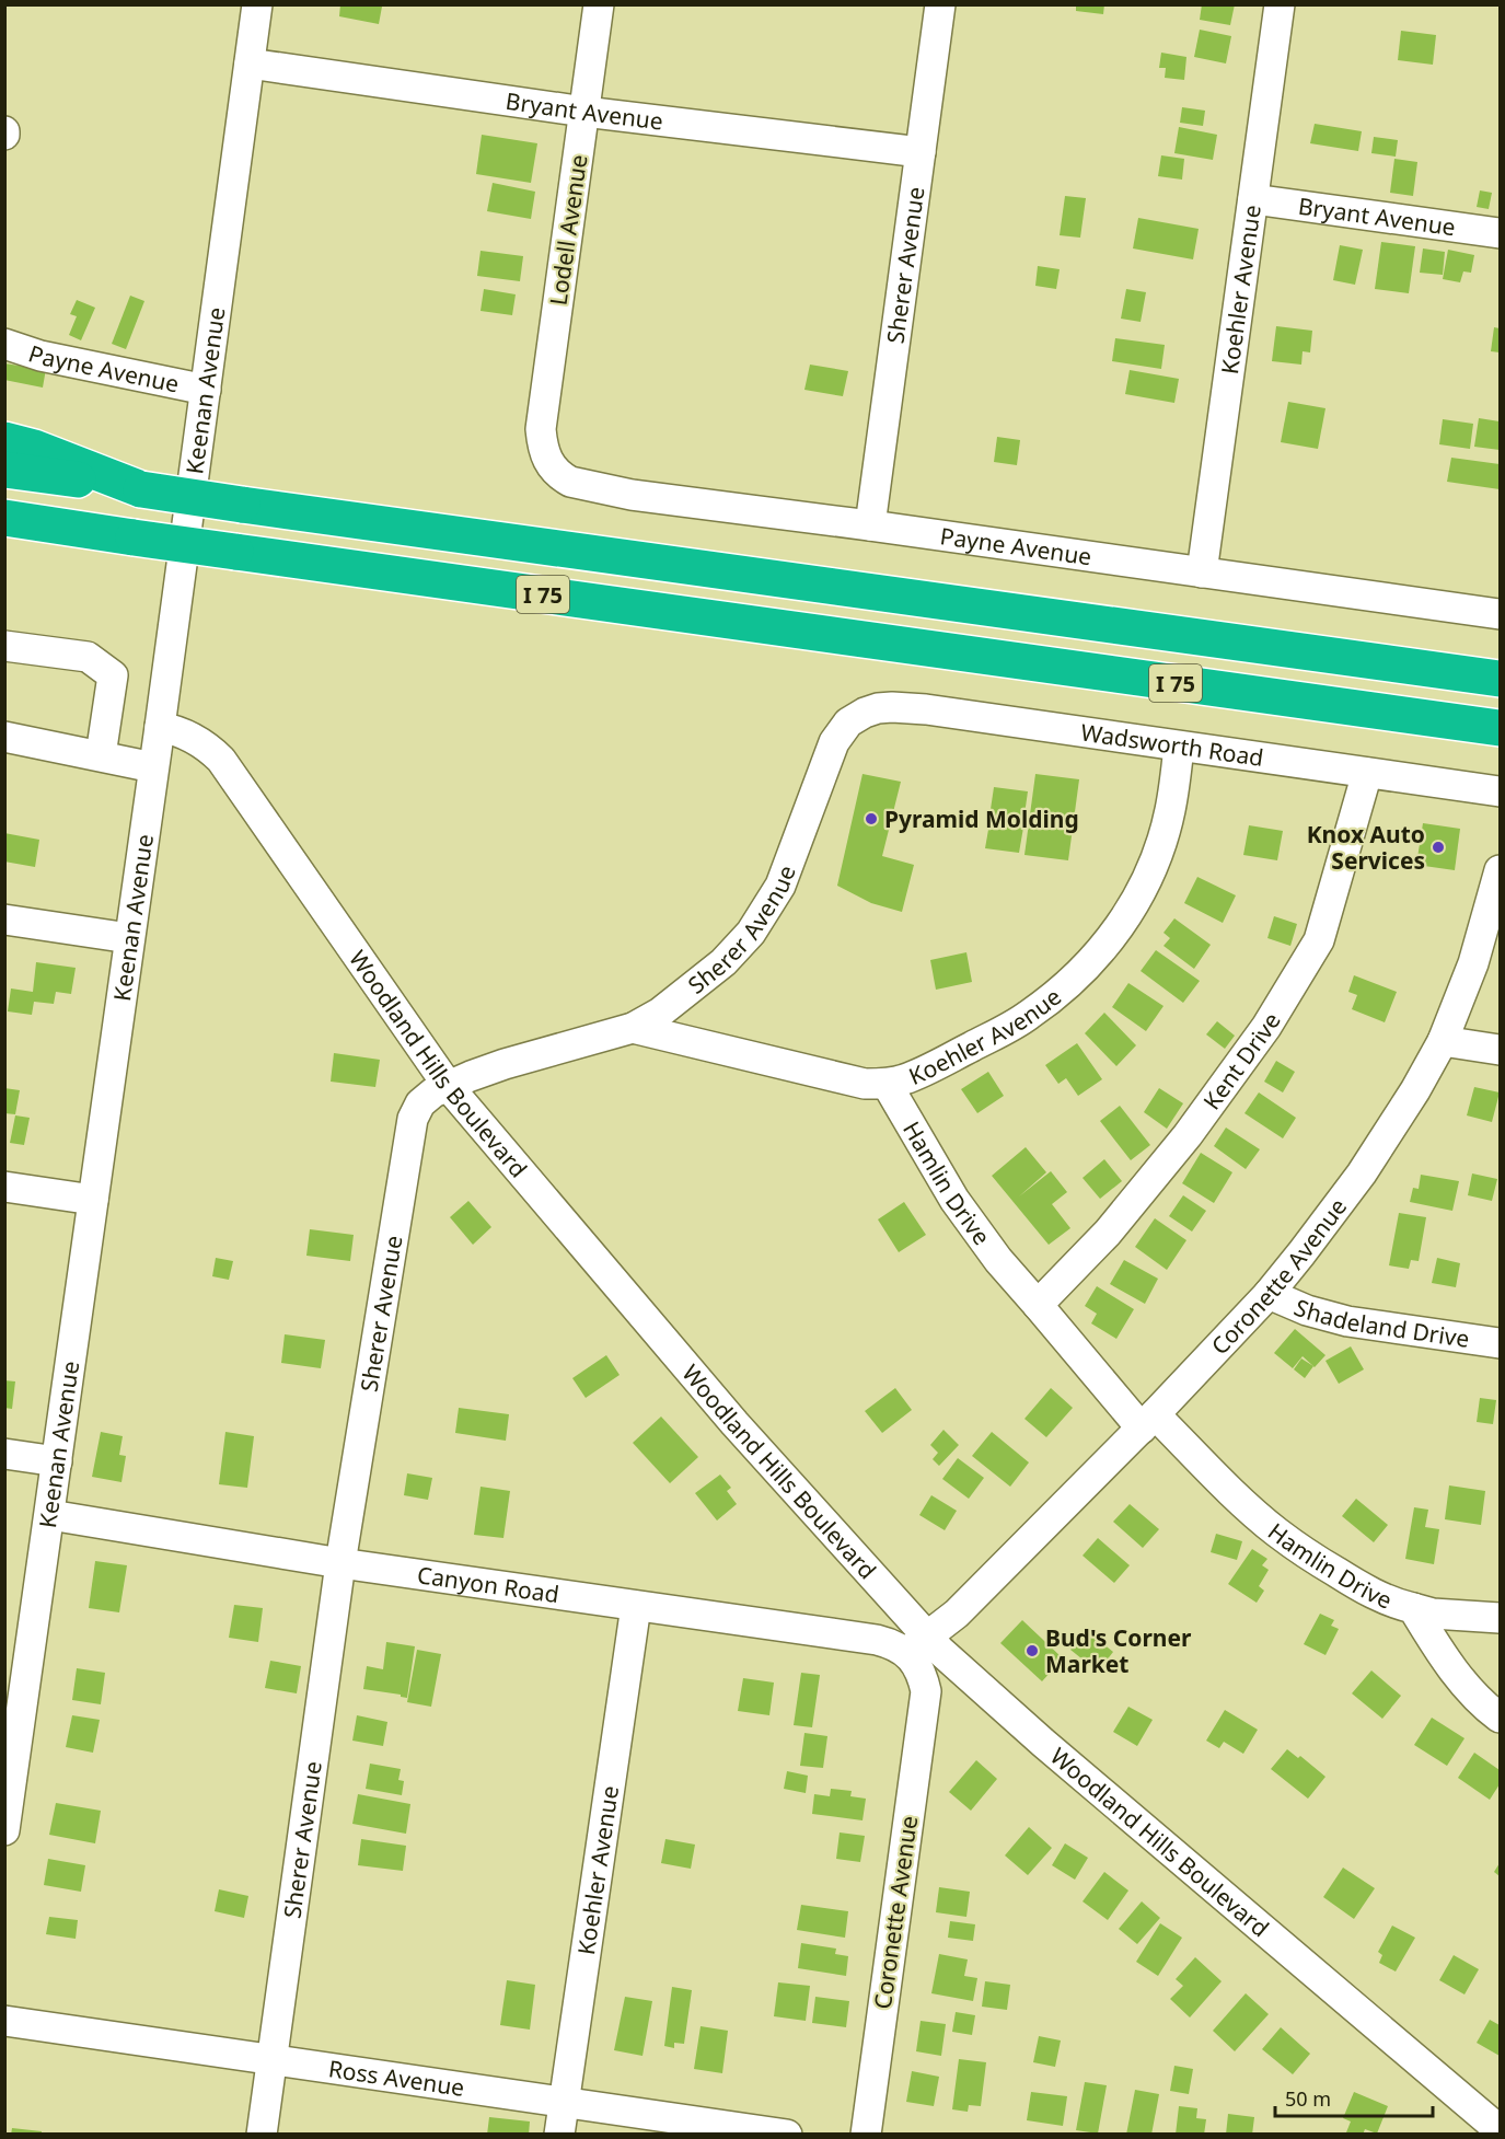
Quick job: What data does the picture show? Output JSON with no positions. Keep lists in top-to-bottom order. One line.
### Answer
{"streets":{"highway":["I 75"],"street":["Bryant Avenue","Lodell Avenue","Sherer Avenue","Koehler Avenue","Payne Avenue","Keenan Avenue","Wadsworth Road","Kent Drive","Woodland Hills Boulevard","Hamlin Drive","Coronette Avenue","Shadeland Drive","Canyon Road","Ross Avenue"]},"crossings":[["Bryant Avenue","Lodell Avenue"],["Bryant Avenue","Sherer Avenue"],["Bryant Avenue","Koehler Avenue"],["Bryant Avenue","Keenan Avenue"],["Lodell Avenue","Payne Avenue"],["Sherer Avenue","Koehler Avenue"],["Sherer Avenue","Payne Avenue"],["Sherer Avenue","Wadsworth Road"],["Sherer Avenue","Woodland Hills Boulevard"],["Sherer Avenue","Canyon Road"],["Sherer Avenue","Ross Avenue"],["Koehler Avenue","Payne Avenue"],["Koehler Avenue","Wadsworth Road"],["Koehler Avenue","Hamlin Drive"],["Koehler Avenue","Canyon Road"],["Koehler Avenue","Ross Avenue"],["Payne Avenue","Keenan Avenue"],["Keenan Avenue","Woodland Hills Boulevard"],["Keenan Avenue","Canyon Road"],["Wadsworth Road","Kent Drive"],["Kent Drive","Hamlin Drive"],["Woodland Hills Boulevard","Coronette Avenue"],["Woodland Hills Boulevard","Canyon Road"],["Hamlin Drive","Coronette Avenue"],["Coronette Avenue","Shadeland Drive"],["Coronette Avenue","Canyon Road"]],"places":["Pyramid Molding","Knox Auto Services","Bud's Corner Market"],"scale_bar":"50 m"}
